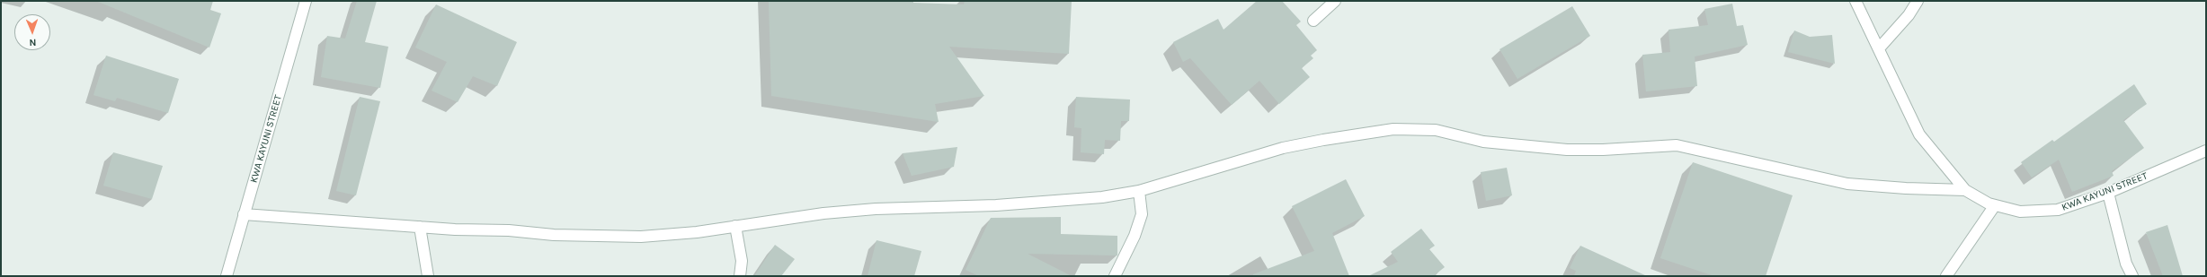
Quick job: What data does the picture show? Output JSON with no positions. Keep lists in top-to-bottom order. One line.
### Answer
{"streets":{"street":["KWA KAYUNI STREET"]},"north":"bottom"}
